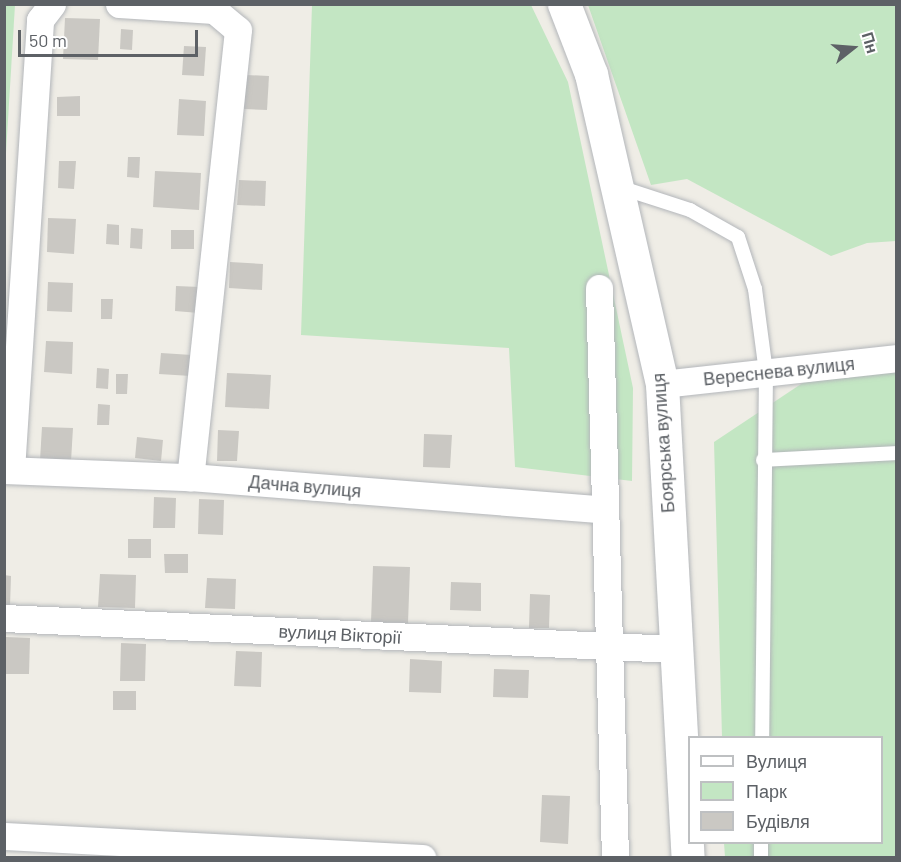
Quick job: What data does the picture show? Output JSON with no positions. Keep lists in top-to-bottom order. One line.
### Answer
{"streets":{"street":["Вереснева вулиця","Боярська вулиця","Дачна вулиця","вулиця Вікторії"]},"crossings":[["Вереснева вулиця","Боярська вулиця"],["Боярська вулиця","вулиця Вікторії"]],"legend":["Вулиця","Парк","Будівля"],"scale_bar":"50 m","north":"right"}
